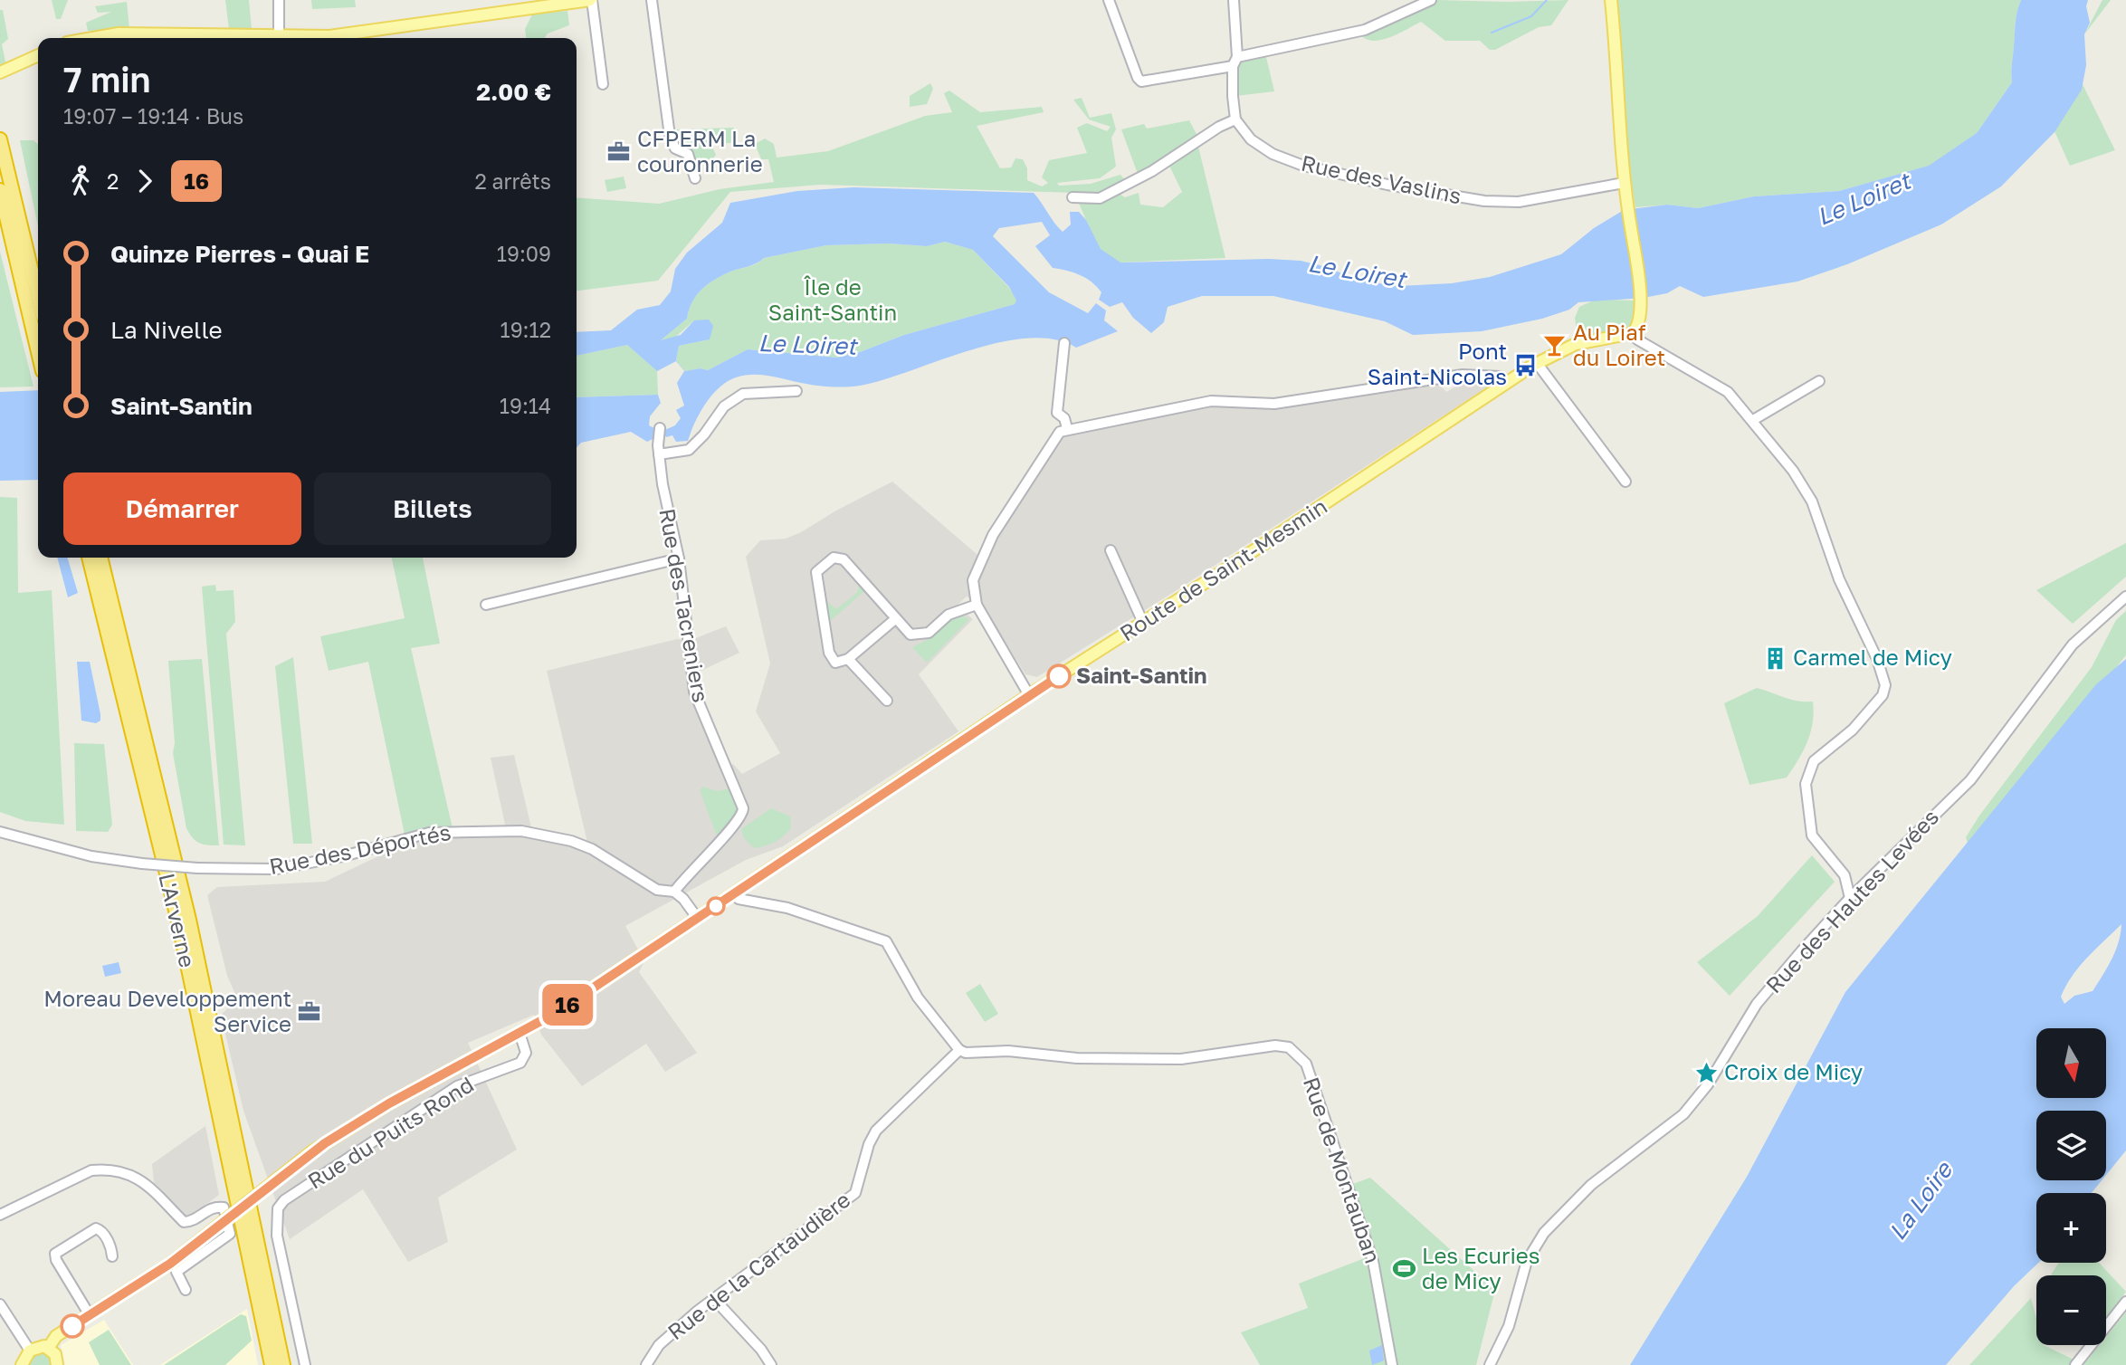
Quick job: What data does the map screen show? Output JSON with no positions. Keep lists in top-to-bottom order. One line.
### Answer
{"streets":{"highway":["L'Arverne"],"main road":["Route de Saint-Mesmin"],"street":["Rue des Vaslins","Rue des Tacreniers","Rue des Déportés","Rue des Hautes Levées","Rue du Puits Rond","Rue de Montauban","Rue de la Cartaudière"]},"crossings":[["Route de Saint-Mesmin","Rue des Déportés"],["Route de Saint-Mesmin","Rue du Puits Rond"],["Rue des Tacreniers","Rue des Déportés"],["Rue de Montauban","Rue de la Cartaudière"]],"water":["Le Loiret","La Loire"],"parks":["Île de Saint-Santin"],"places":{"office":["CFPERM La couronnerie","Moreau Developpement Service"],"bar":["Au Piaf du Loiret"],"bus stop":["Pont Saint-Nicolas"],"building":["Carmel de Micy"],"other":["Saint-Santin"],"place":["Croix de Micy"],"sports":["Les Ecuries de Micy"]},"lines":["bus line 16"],"north":"bottom","page":{"on_map":"16","heading":["7 min","19:07 – 19:14 · Bus","2.00 €"],"legs":["2","16","2 arrêts"],"list":[{"name":"Quinze Pierres - Quai E","value":"19:09"},{"name":"La Nivelle","value":"19:12"},{"name":"Saint-Santin","value":"19:14"}],"buttons":["Démarrer","Billets"],"map_buttons":["+","−"]}}
